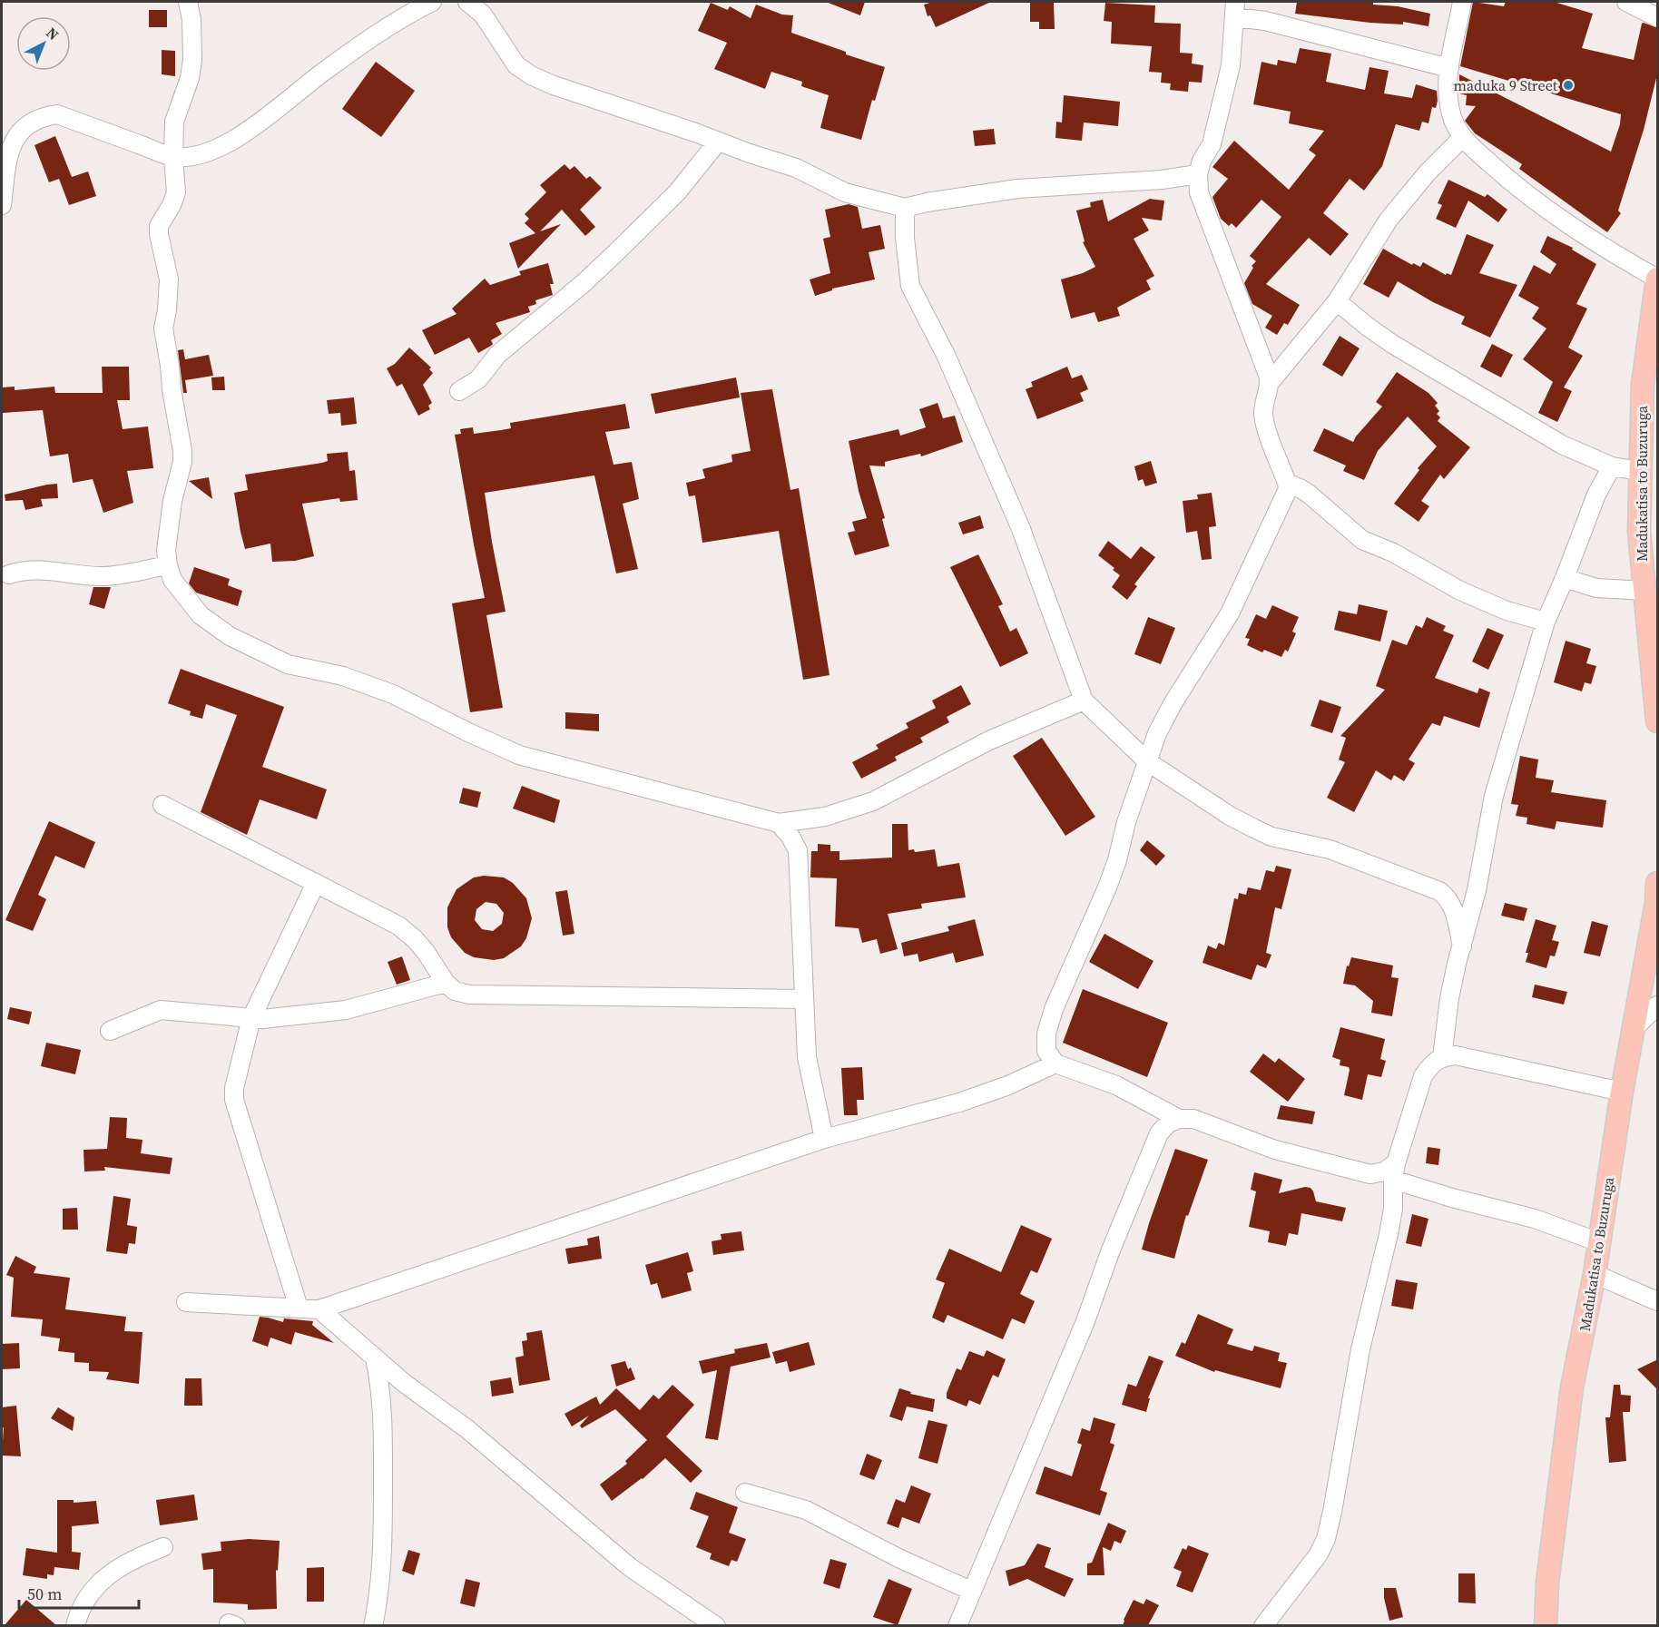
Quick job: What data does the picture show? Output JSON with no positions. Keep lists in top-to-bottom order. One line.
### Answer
{"streets":{"main road":["Madukatisa to Buzuruga"]},"places":["maduka 9 Street"],"scale_bar":"50 m","north":"top right"}
